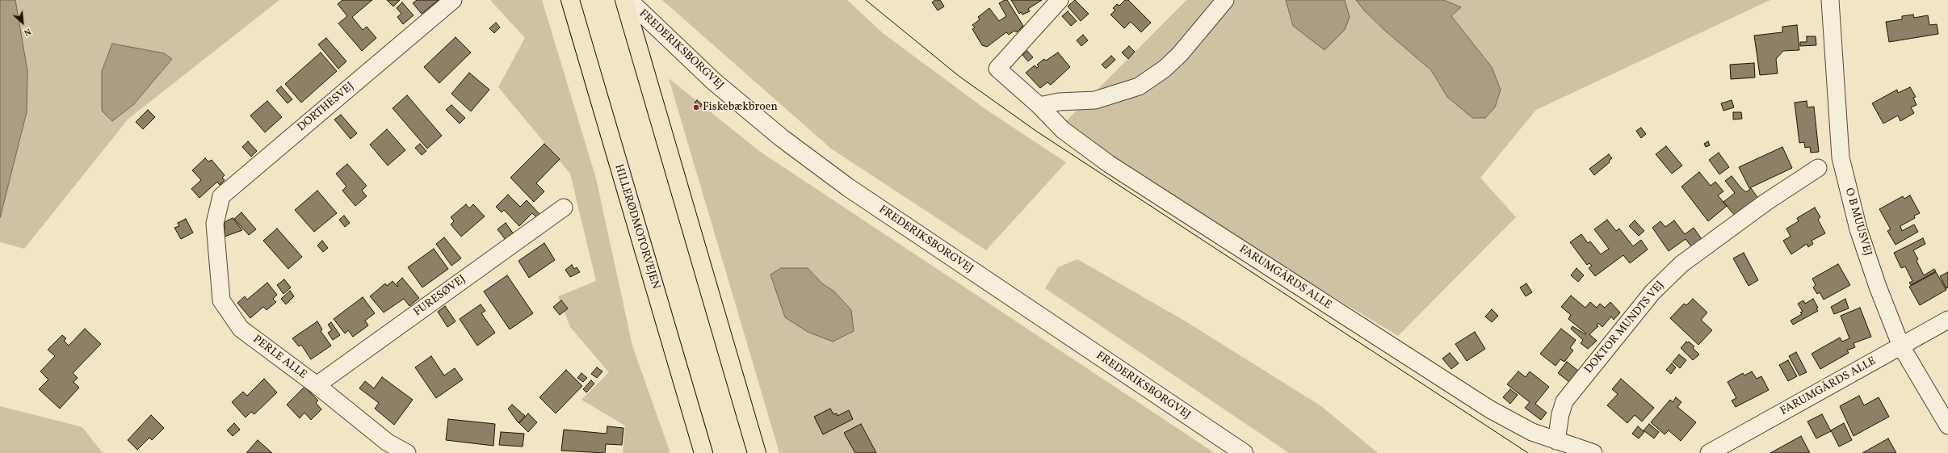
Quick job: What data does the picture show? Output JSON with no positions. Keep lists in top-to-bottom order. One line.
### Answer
{"streets":{"highway":["HILLERØDMOTORVEJEN"],"street":["FREDERIKSBORGVEJ","DORTHESVEJ","O B MUUSVEJ","FARUMGÅRDS ALLE","FURESØVEJ","DOKTOR MUNDTS VEJ","PERLE ALLE"]},"crossings":[["DORTHESVEJ","PERLE ALLE"],["O B MUUSVEJ","FARUMGÅRDS ALLE"],["FARUMGÅRDS ALLE","DOKTOR MUNDTS VEJ"],["FURESØVEJ","PERLE ALLE"]],"places":["Fiskebækbroen"],"north":"bottom right"}
